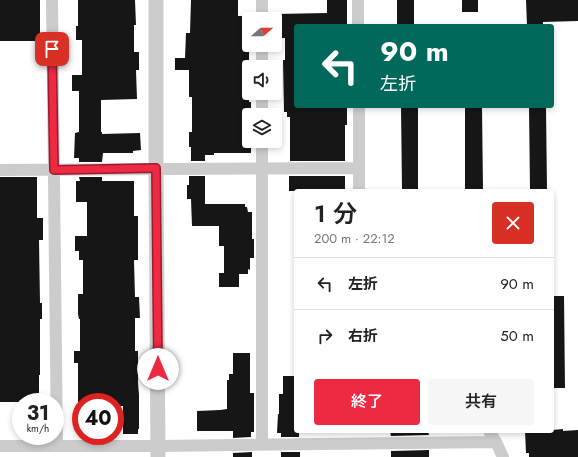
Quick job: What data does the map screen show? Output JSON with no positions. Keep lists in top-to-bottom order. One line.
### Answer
{"north":"right","page":{"turn":["90 m","左折"],"heading":["1 分","200 m · 22:12"],"list":[{"name":"左折","value":"90 m"},{"name":"右折","value":"50 m"}],"buttons":["終了","共有"],"speed":"31 km/h","limit":"40"}}
